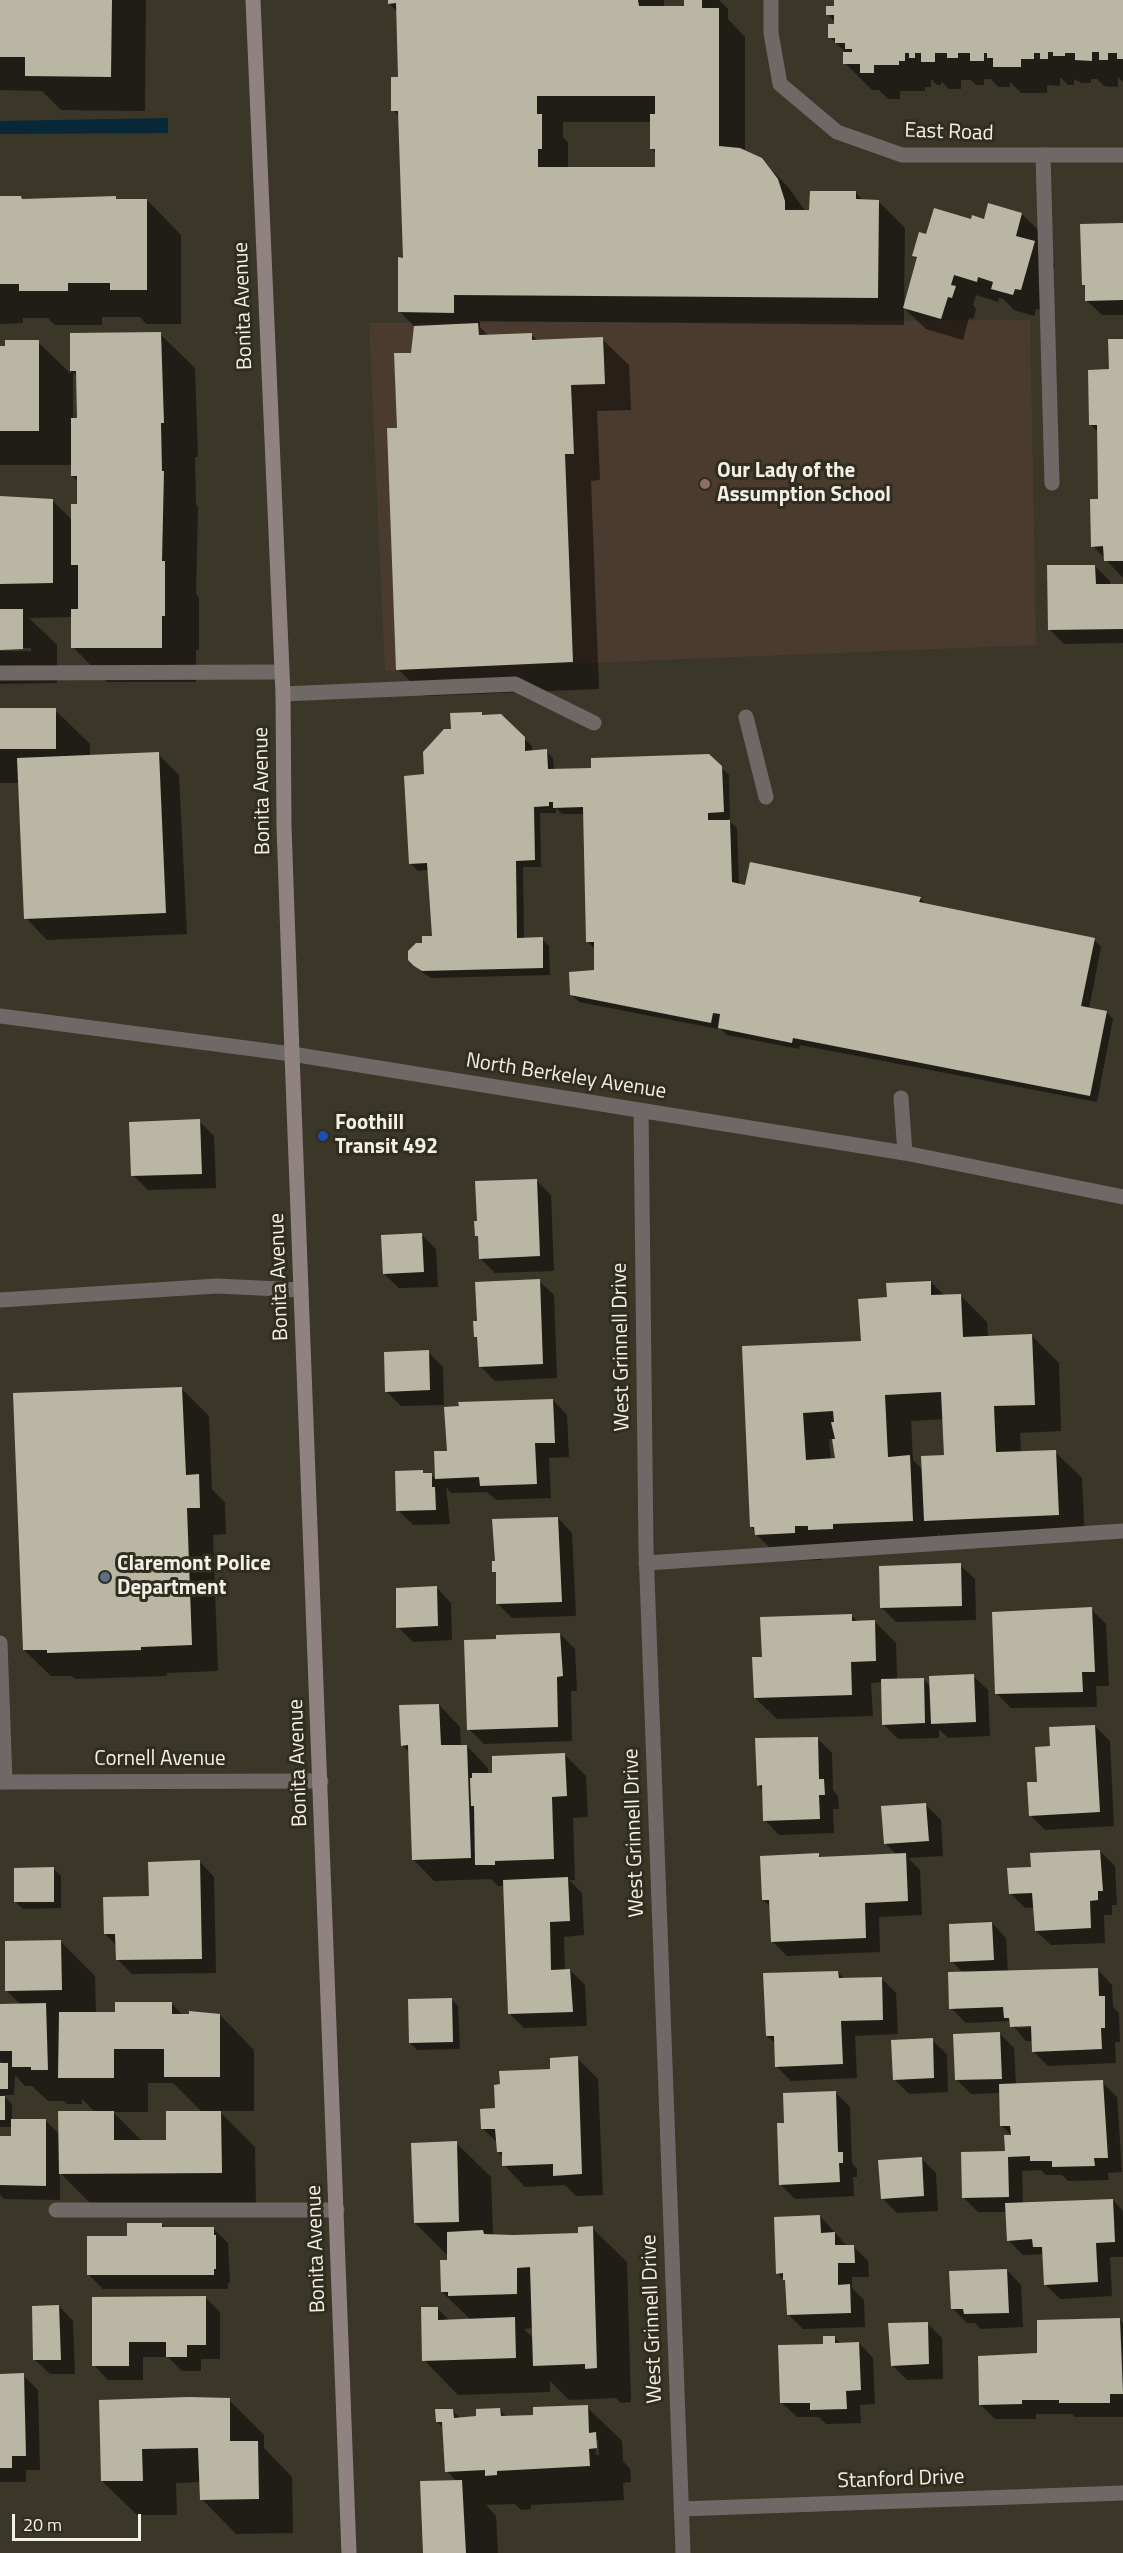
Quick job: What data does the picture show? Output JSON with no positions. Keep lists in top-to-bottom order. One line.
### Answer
{"streets":{"main road":["Bonita Avenue"],"street":["East Road","North Berkeley Avenue","West Grinnell Drive","Cornell Avenue","Stanford Drive"]},"crossings":[["Bonita Avenue","North Berkeley Avenue"],["Bonita Avenue","Cornell Avenue"],["North Berkeley Avenue","West Grinnell Drive"],["West Grinnell Drive","Stanford Drive"]],"places":["Our Lady of the Assumption School","Foothill Transit 492","Claremont Police Department"],"scale_bar":"20 m"}
